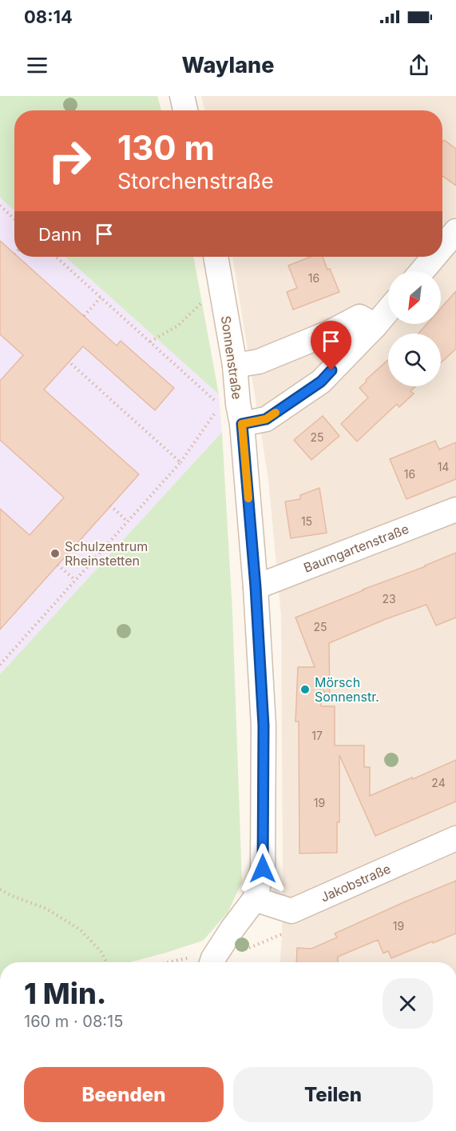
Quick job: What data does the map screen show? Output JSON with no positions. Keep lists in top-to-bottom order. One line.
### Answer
{"streets":{"street":["Sonnenstraße","Baumgartenstraße","Jakobstraße"]},"crossings":[["Sonnenstraße","Baumgartenstraße"]],"places":["Schulzentrum Rheinstetten","Mörsch Sonnenstr."],"house_numbers":["16","25","14","16","15","23","25","17","24","19","19"],"north":"bottom left","page":{"status":"08:14","header":"Waylane","turn":["130 m","Storchenstraße"],"then":"Dann","heading":["1 Min.","160 m · 08:15"],"buttons":["Beenden","Teilen"]}}
